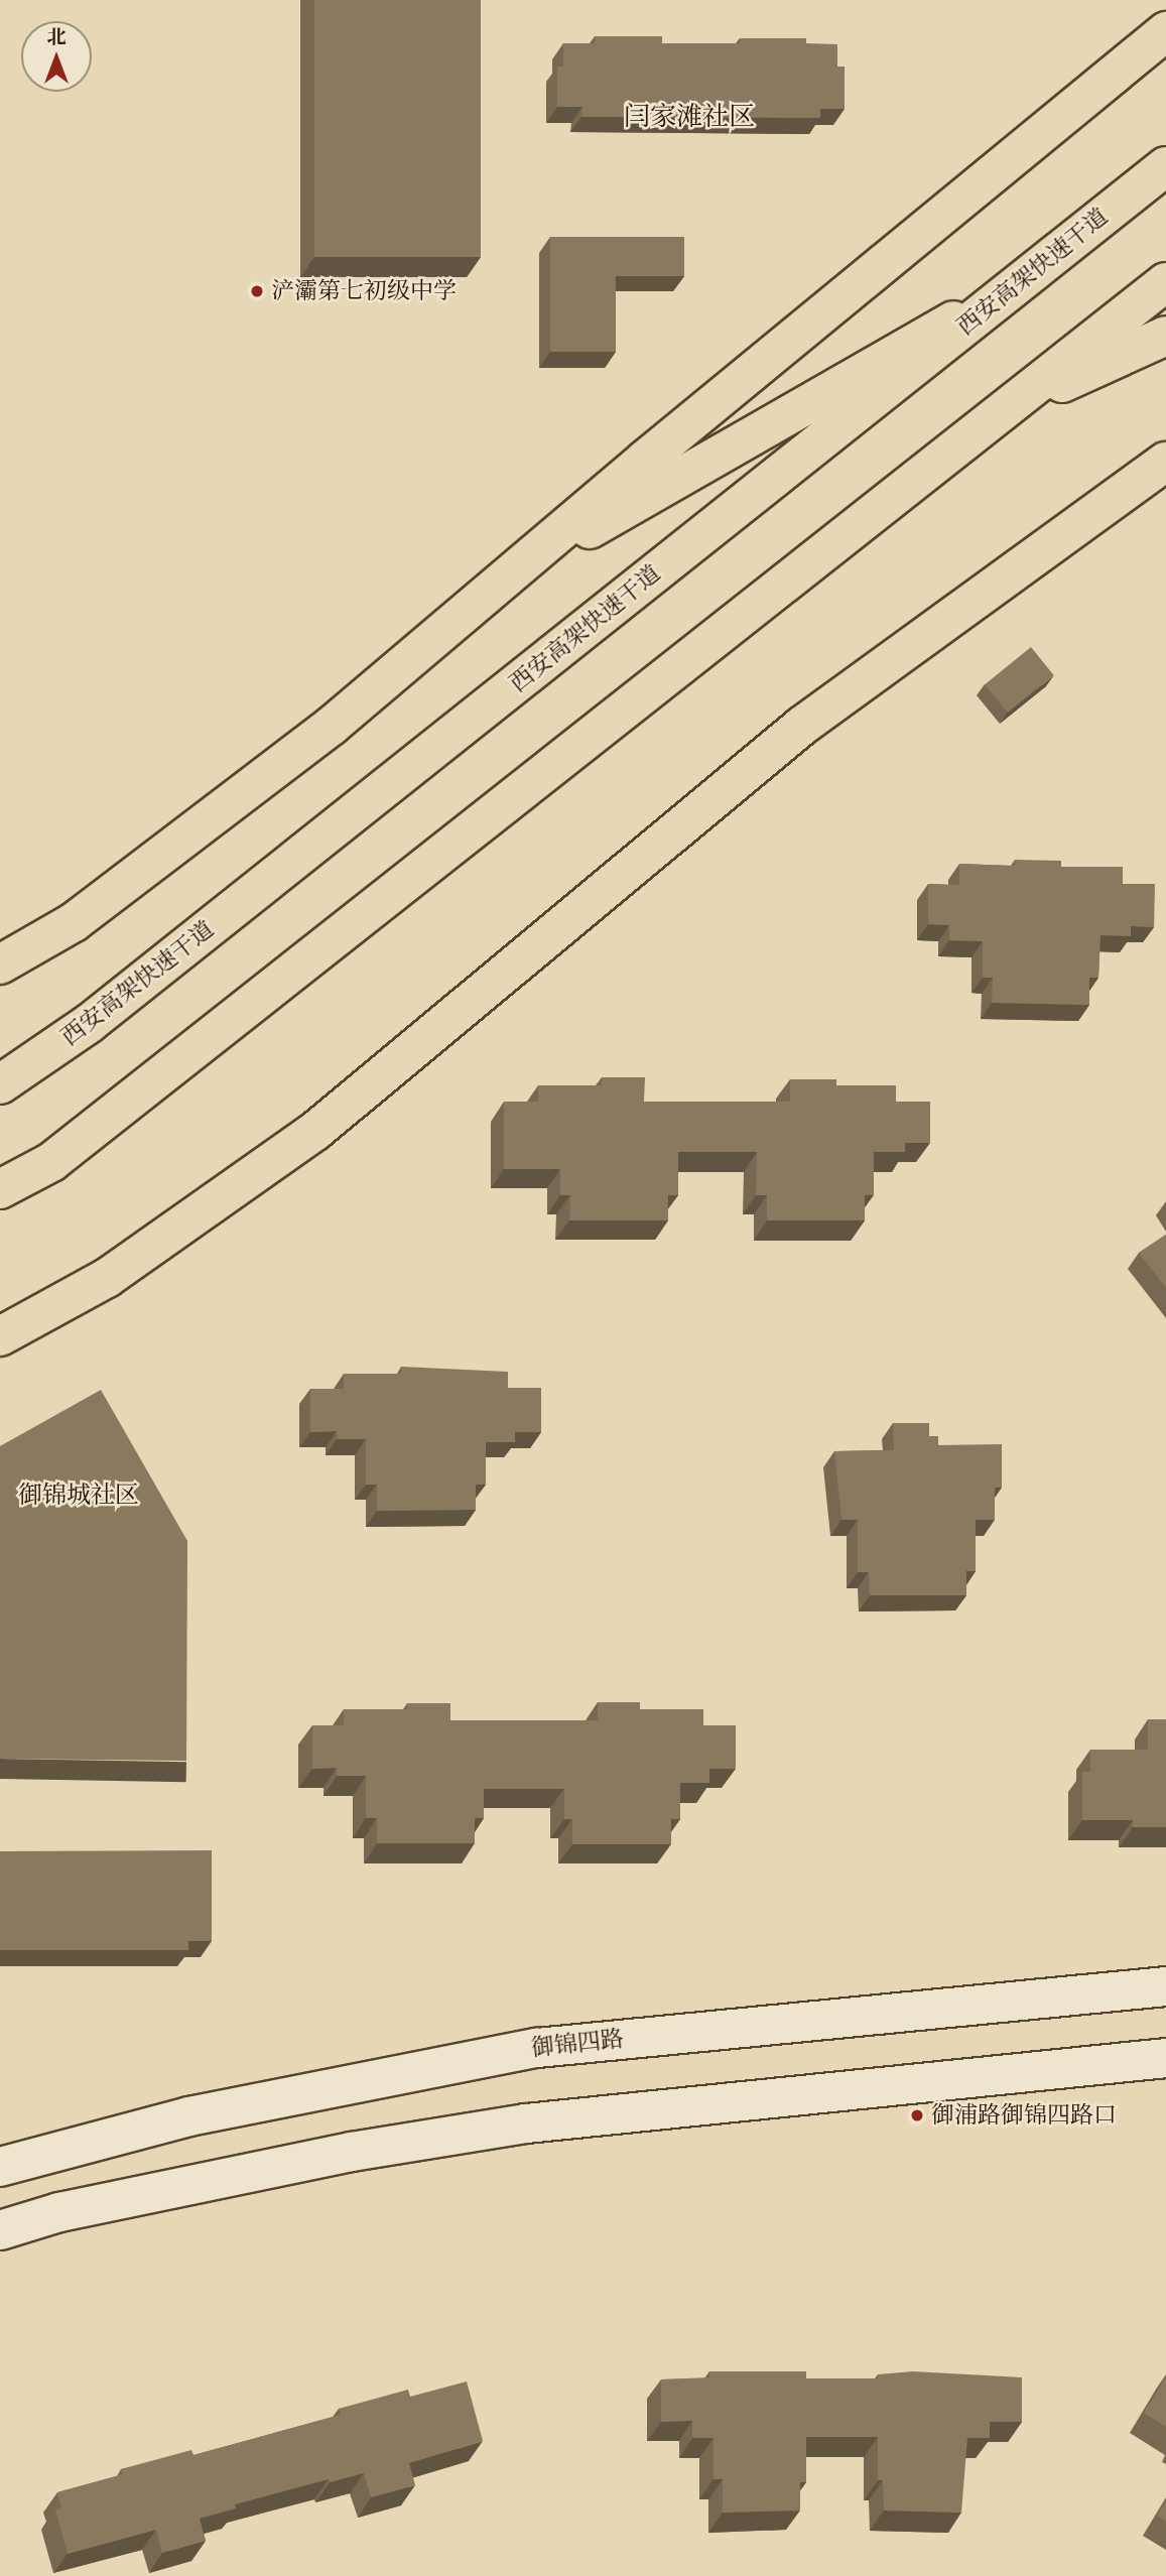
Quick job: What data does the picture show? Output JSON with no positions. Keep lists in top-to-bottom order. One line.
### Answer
{"streets":{"main road":["西安高架快速干道"],"street":["御锦四路"]},"districts":["闫家滩社区","御锦城社区"],"places":["浐灞第七初级中学","御浦路御锦四路口"],"north":"top"}
